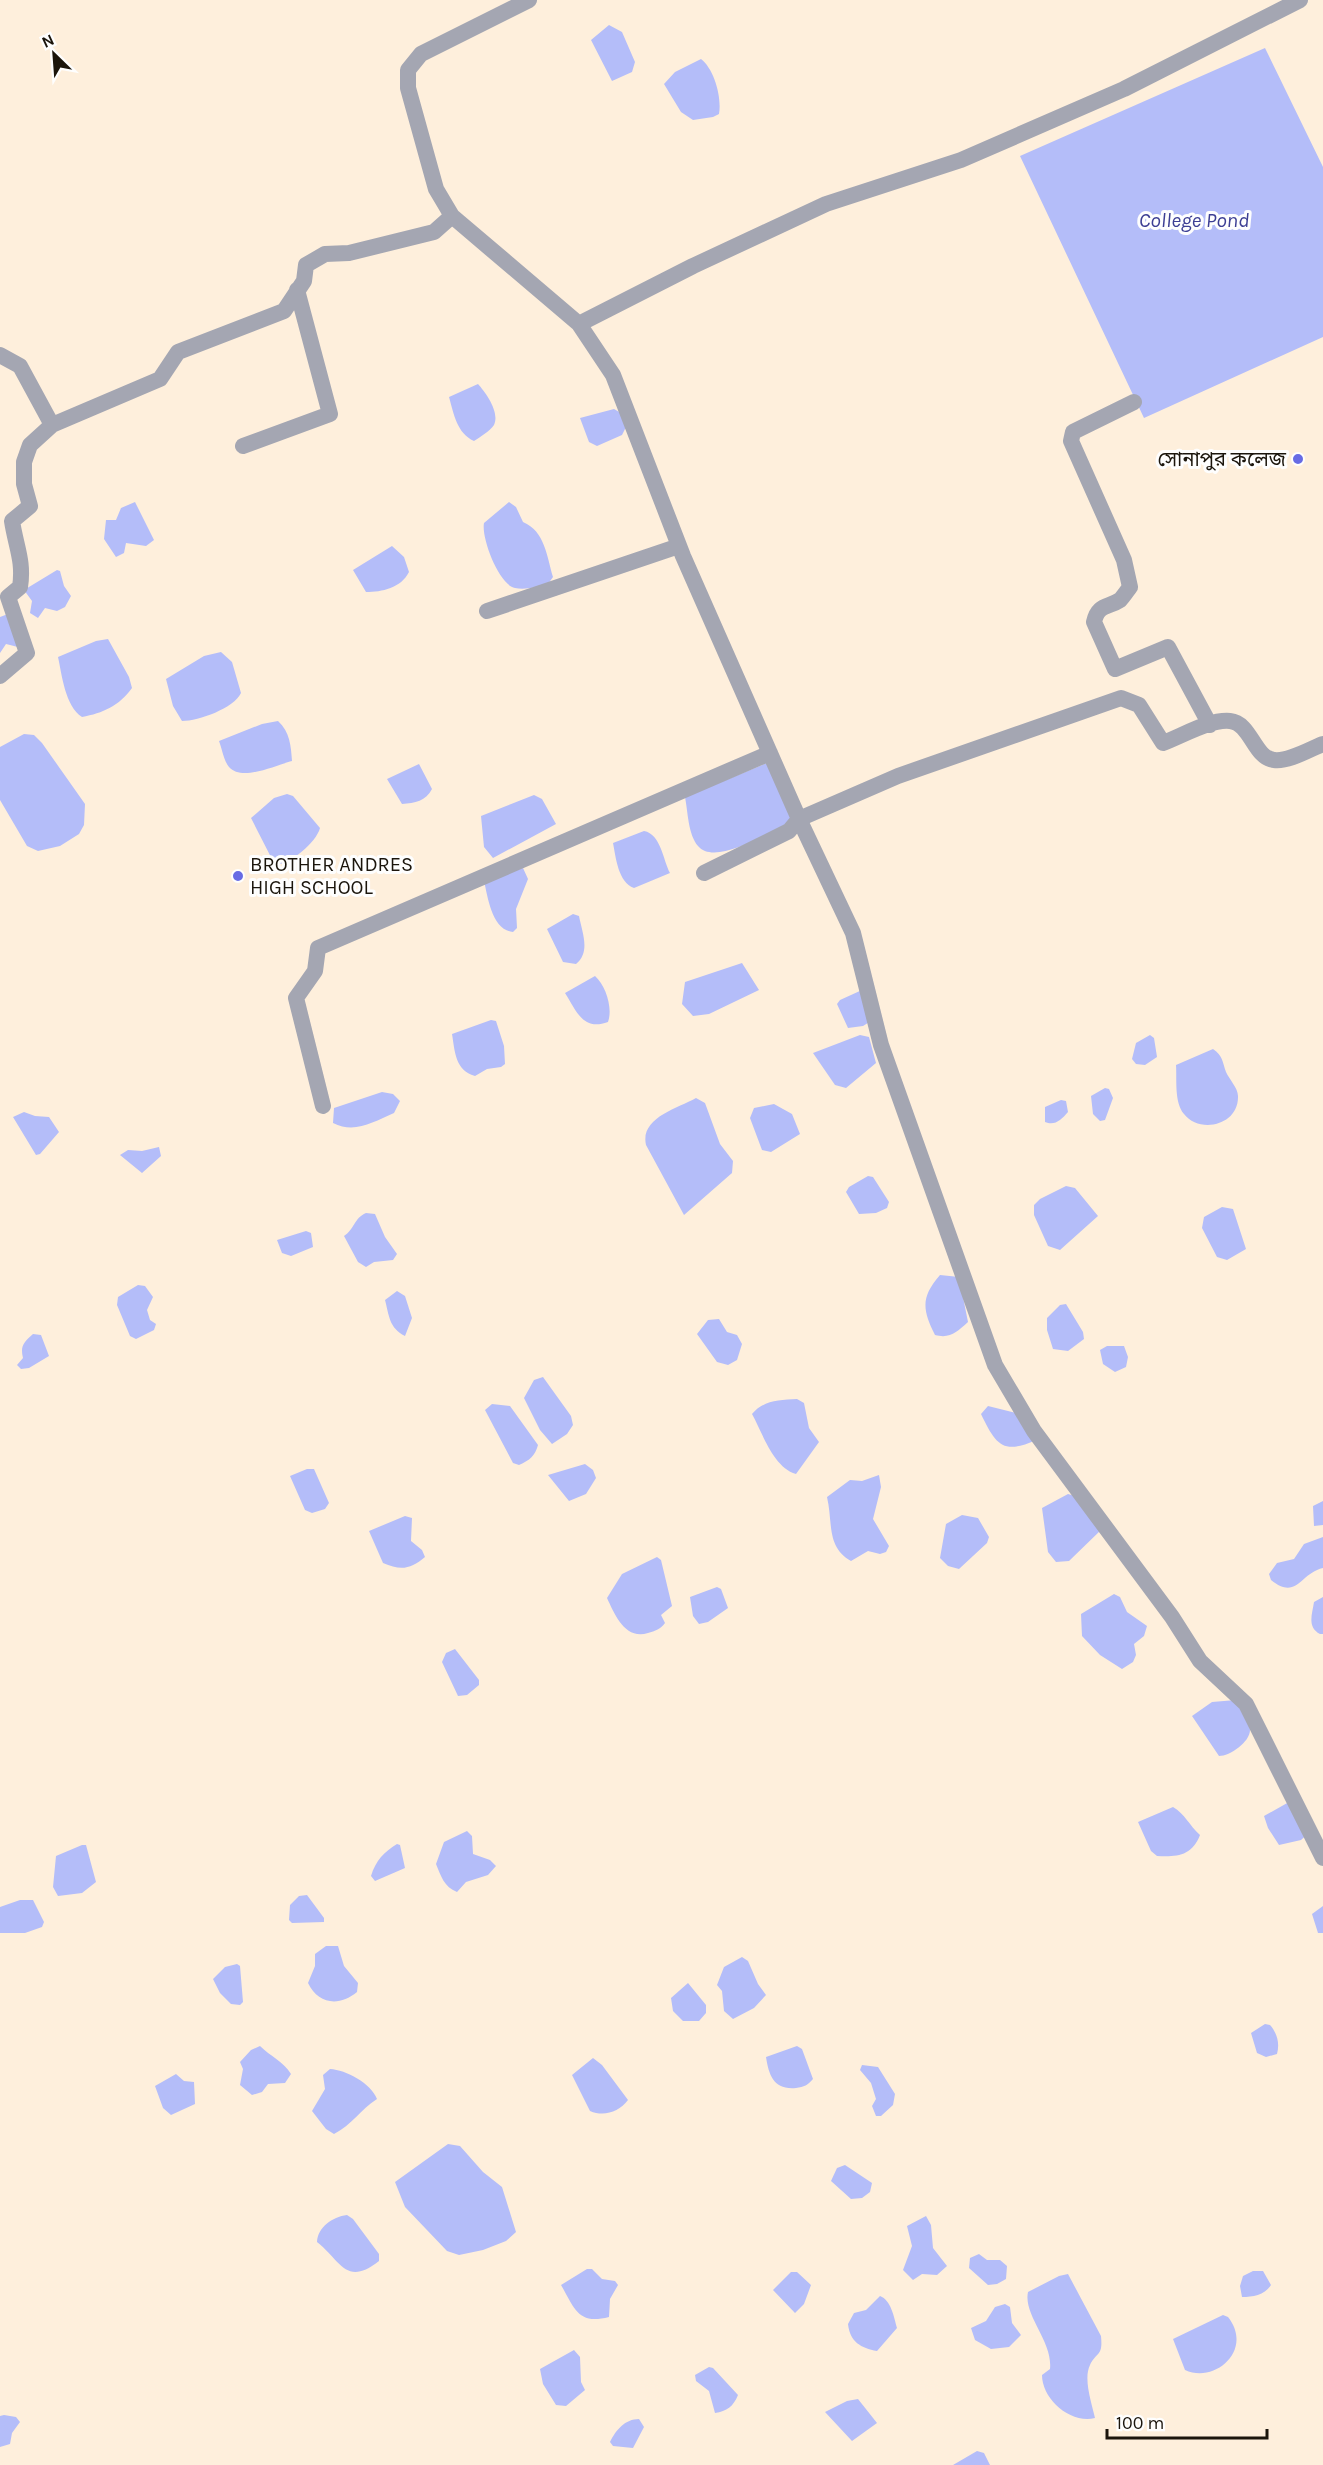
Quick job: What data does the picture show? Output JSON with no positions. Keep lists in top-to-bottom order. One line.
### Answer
{"water":["College Pond"],"places":["সোনাপুর কলেজ","BROTHER ANDRES HIGH SCHOOL"],"scale_bar":"100 m","north":"top left"}
